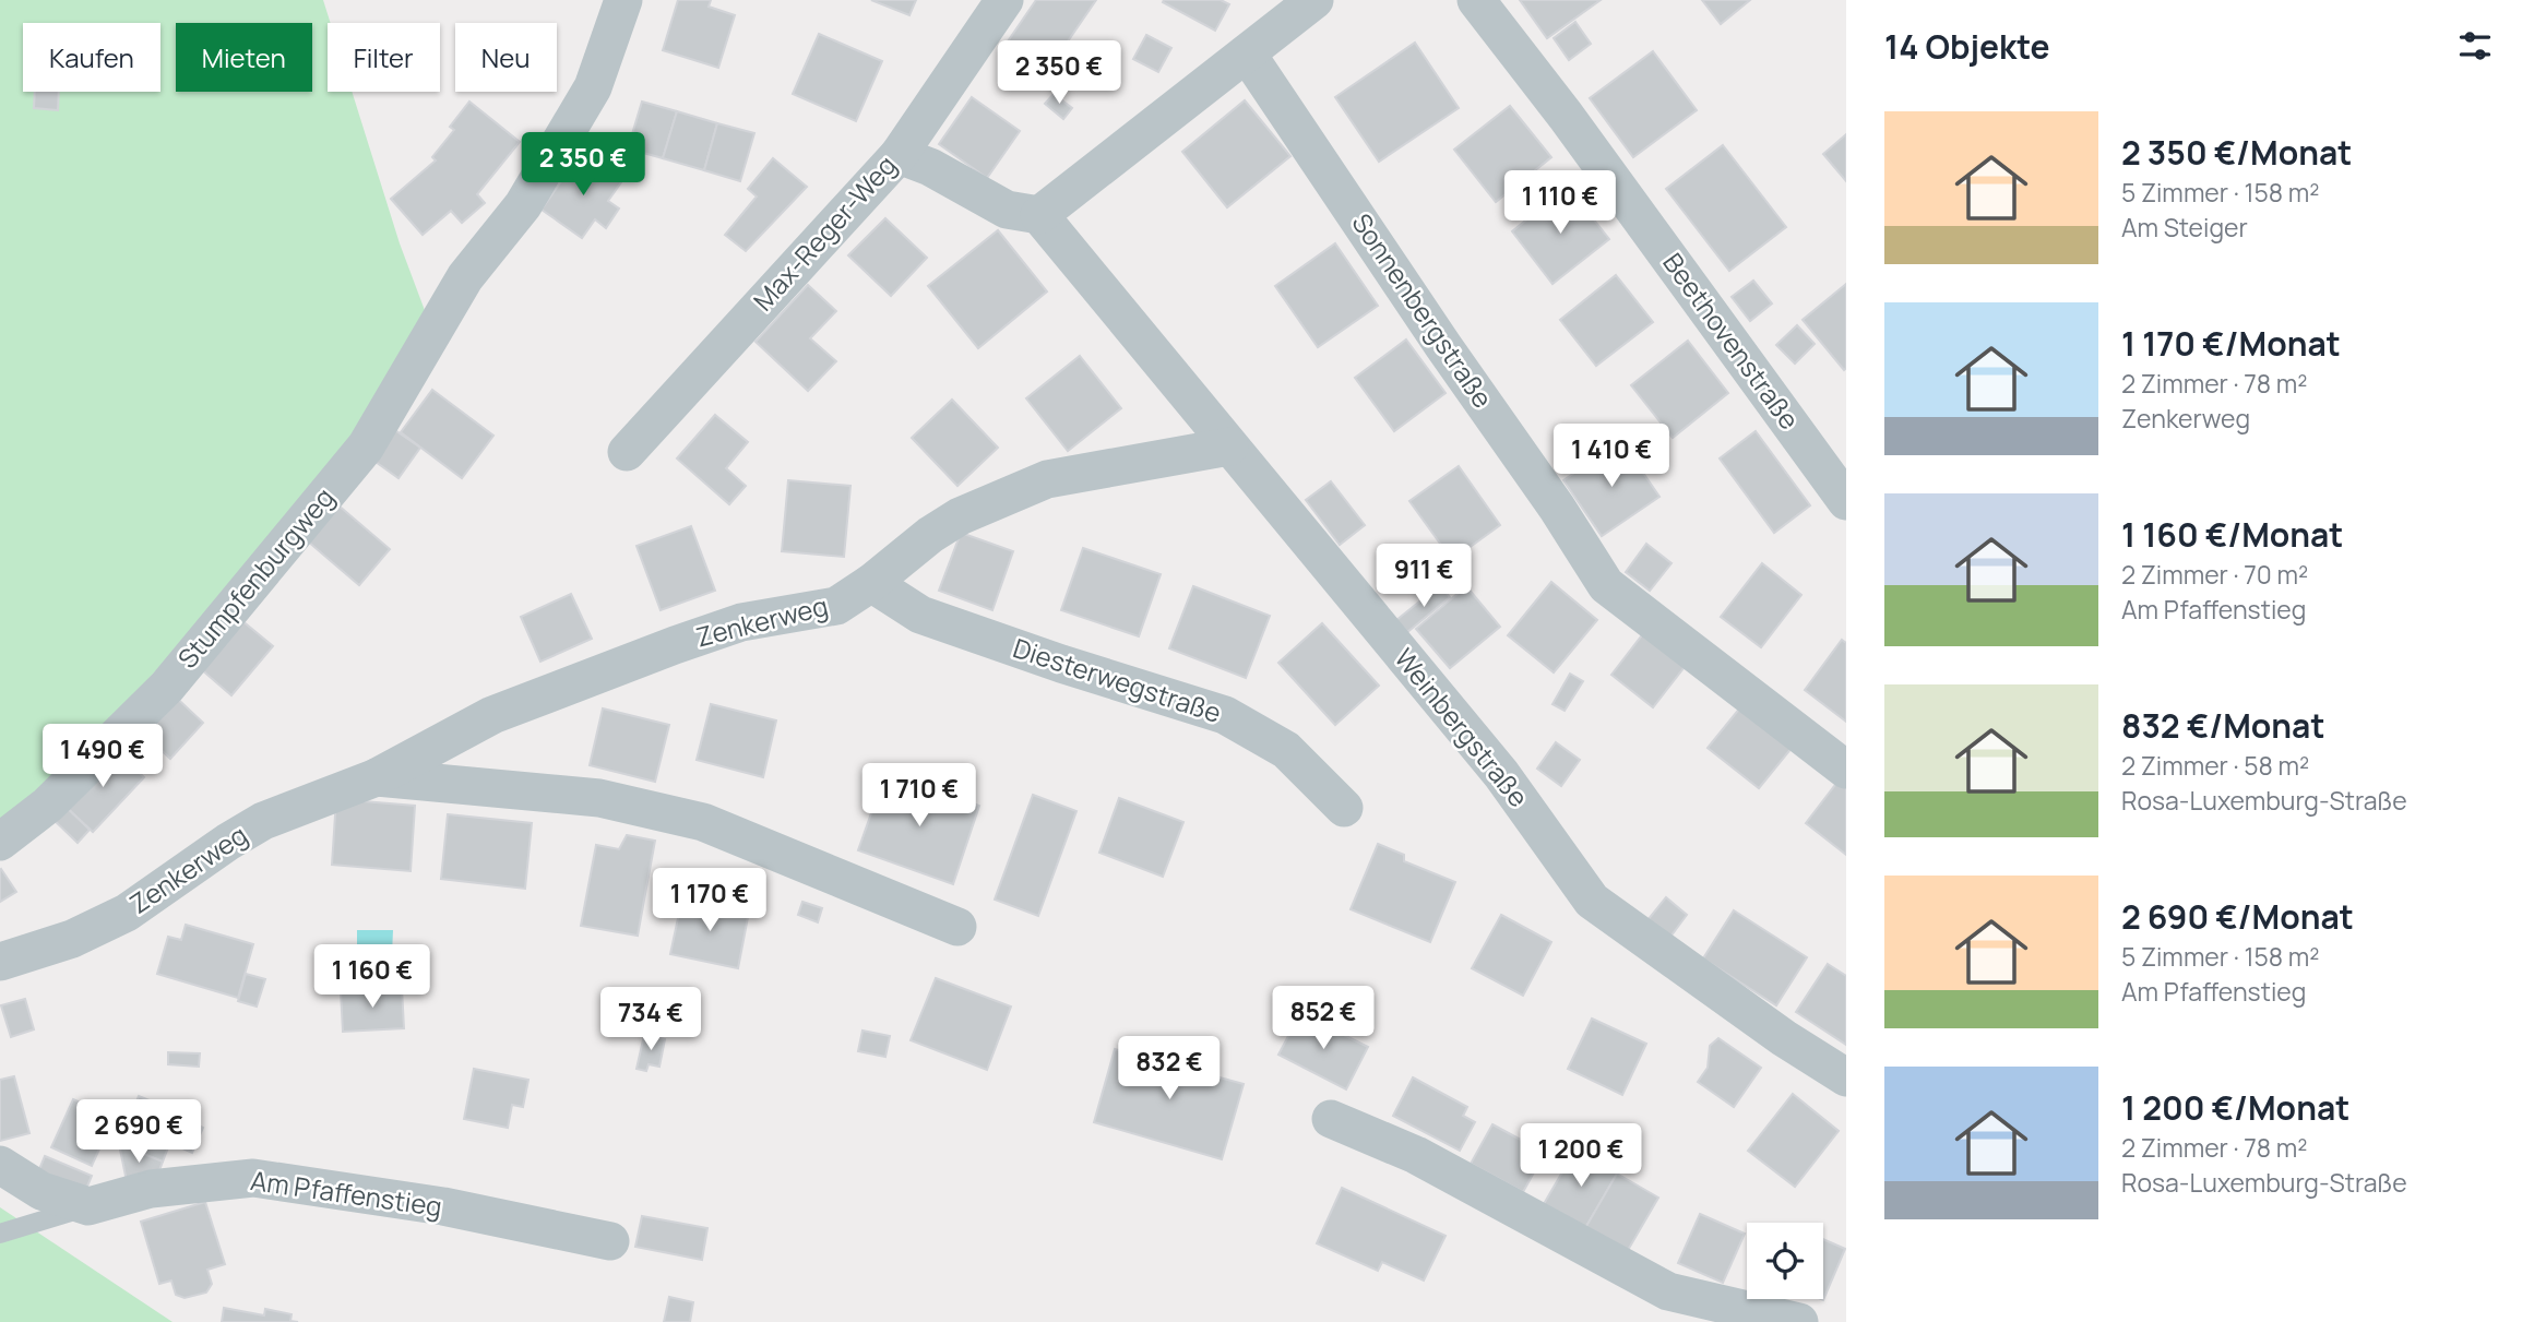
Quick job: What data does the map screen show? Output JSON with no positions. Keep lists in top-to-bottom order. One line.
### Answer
{"streets":{"street":["Max-Reger-Weg","Sonnenbergstraße","Beethovenstraße","Stumpfenburgweg","Zenkerweg","Diesterwegstraße","Weinbergstraße","Am Pfaffenstieg"]},"crossings":[["Zenkerweg","Diesterwegstraße"],["Zenkerweg","Weinbergstraße"]],"page":{"heading":"14 Objekte","chip":["Kaufen","Mieten","Filter","Neu"],"price":["2 350 €","2 350 €","1 110 €","1 410 €","911 €","1 490 €","1 710 €","1 170 €","1 160 €","852 €","734 €","832 €","2 690 €","1 200 €"],"list":[{"name":"2 350 €/Monat","note":"5 Zimmer · 158 m² · Am Steiger"},{"name":"1 170 €/Monat","note":"2 Zimmer · 78 m² · Zenkerweg"},{"name":"1 160 €/Monat","note":"2 Zimmer · 70 m² · Am Pfaffenstieg"},{"name":"832 €/Monat","note":"2 Zimmer · 58 m² · Rosa-Luxemburg-Straße"},{"name":"2 690 €/Monat","note":"5 Zimmer · 158 m² · Am Pfaffenstieg"},{"name":"1 200 €/Monat","note":"2 Zimmer · 78 m² · Rosa-Luxemburg-Straße"}]}}
